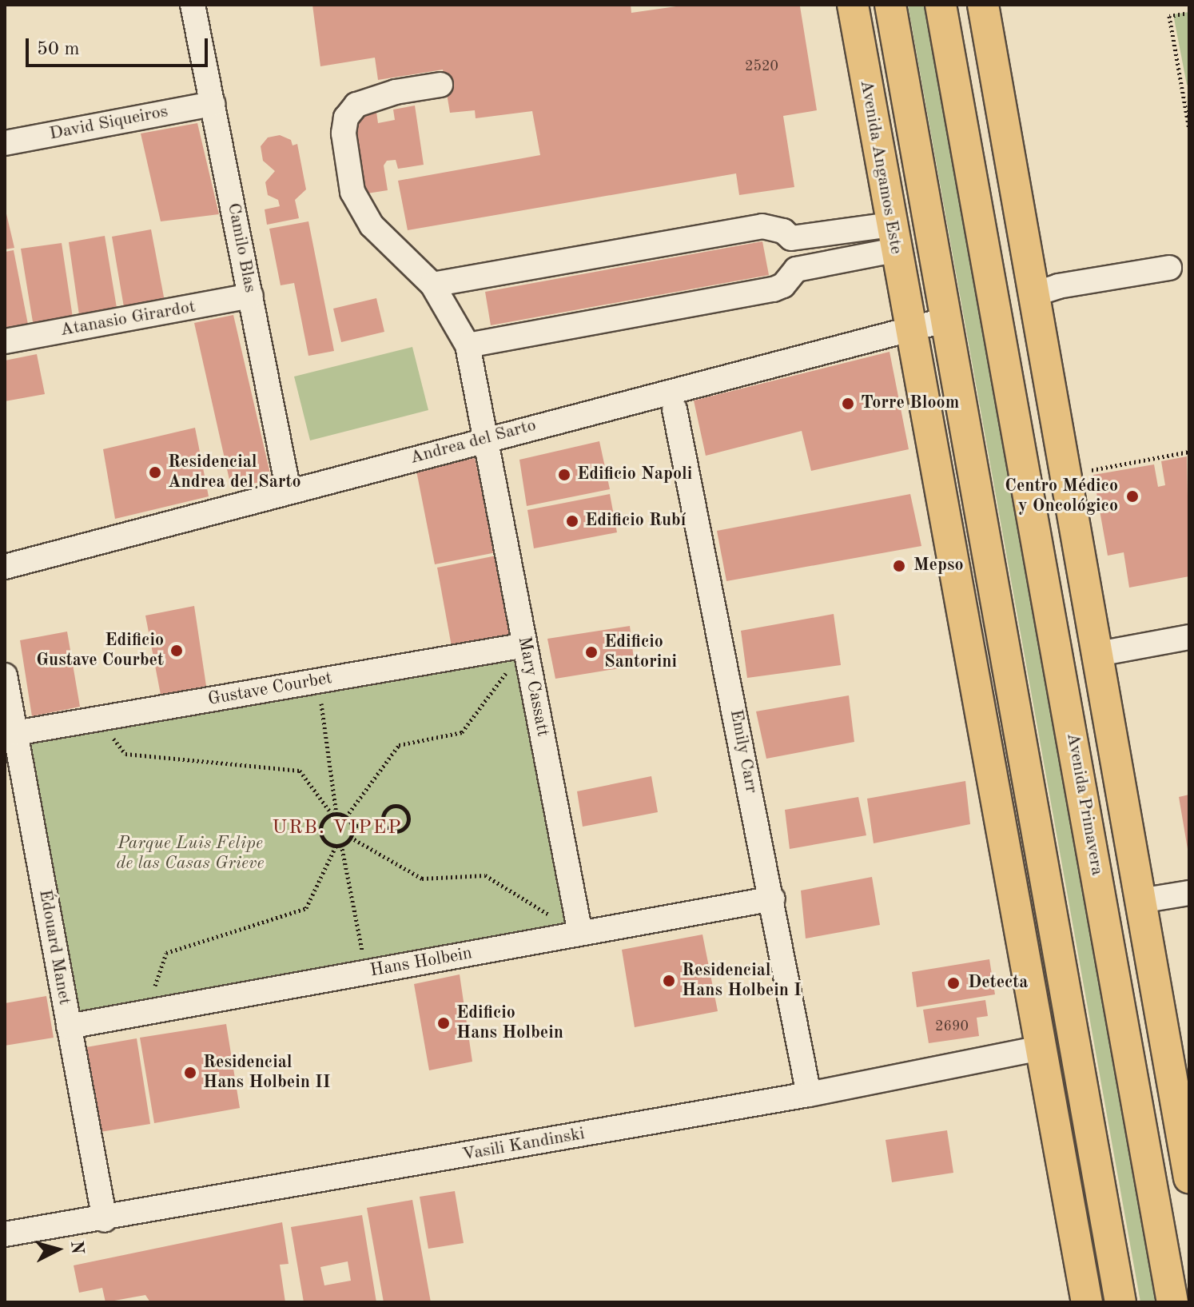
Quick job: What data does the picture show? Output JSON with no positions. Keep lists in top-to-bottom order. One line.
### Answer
{"streets":{"main road":["Avenida Angamos Este","Avenida Primavera"],"street":["David Siqueiros","Camilo Blas","Atanasio Girardot","Andrea del Sarto","Mary Cassatt","Gustave Courbet","Emily Carr","Édouard Manet","Hans Holbein","Vasili Kandinski"]},"crossings":[["David Siqueiros","Camilo Blas"],["Avenida Angamos Este","Andrea del Sarto"],["Camilo Blas","Atanasio Girardot"],["Camilo Blas","Andrea del Sarto"],["Andrea del Sarto","Mary Cassatt"],["Mary Cassatt","Gustave Courbet"],["Mary Cassatt","Hans Holbein"],["Gustave Courbet","Édouard Manet"],["Emily Carr","Hans Holbein"],["Emily Carr","Vasili Kandinski"],["Édouard Manet","Hans Holbein"],["Édouard Manet","Vasili Kandinski"]],"districts":["URB. VIPEP"],"parks":["Parque Luis Felipe de las Casas Grieve"],"places":["Torre Bloom","Residencial Andrea del Sarto","Edificio Napoli","Centro Médico y Oncológico","Edificio Rubí","Mepso","Edificio Gustave Courbet","Edificio Santorini","Residencial Hans Holbein I","Detecta","Edificio Hans Holbein","Residencial Hans Holbein II"],"house_numbers":["2520","2690"],"scale_bar":"50 m","north":"right"}
